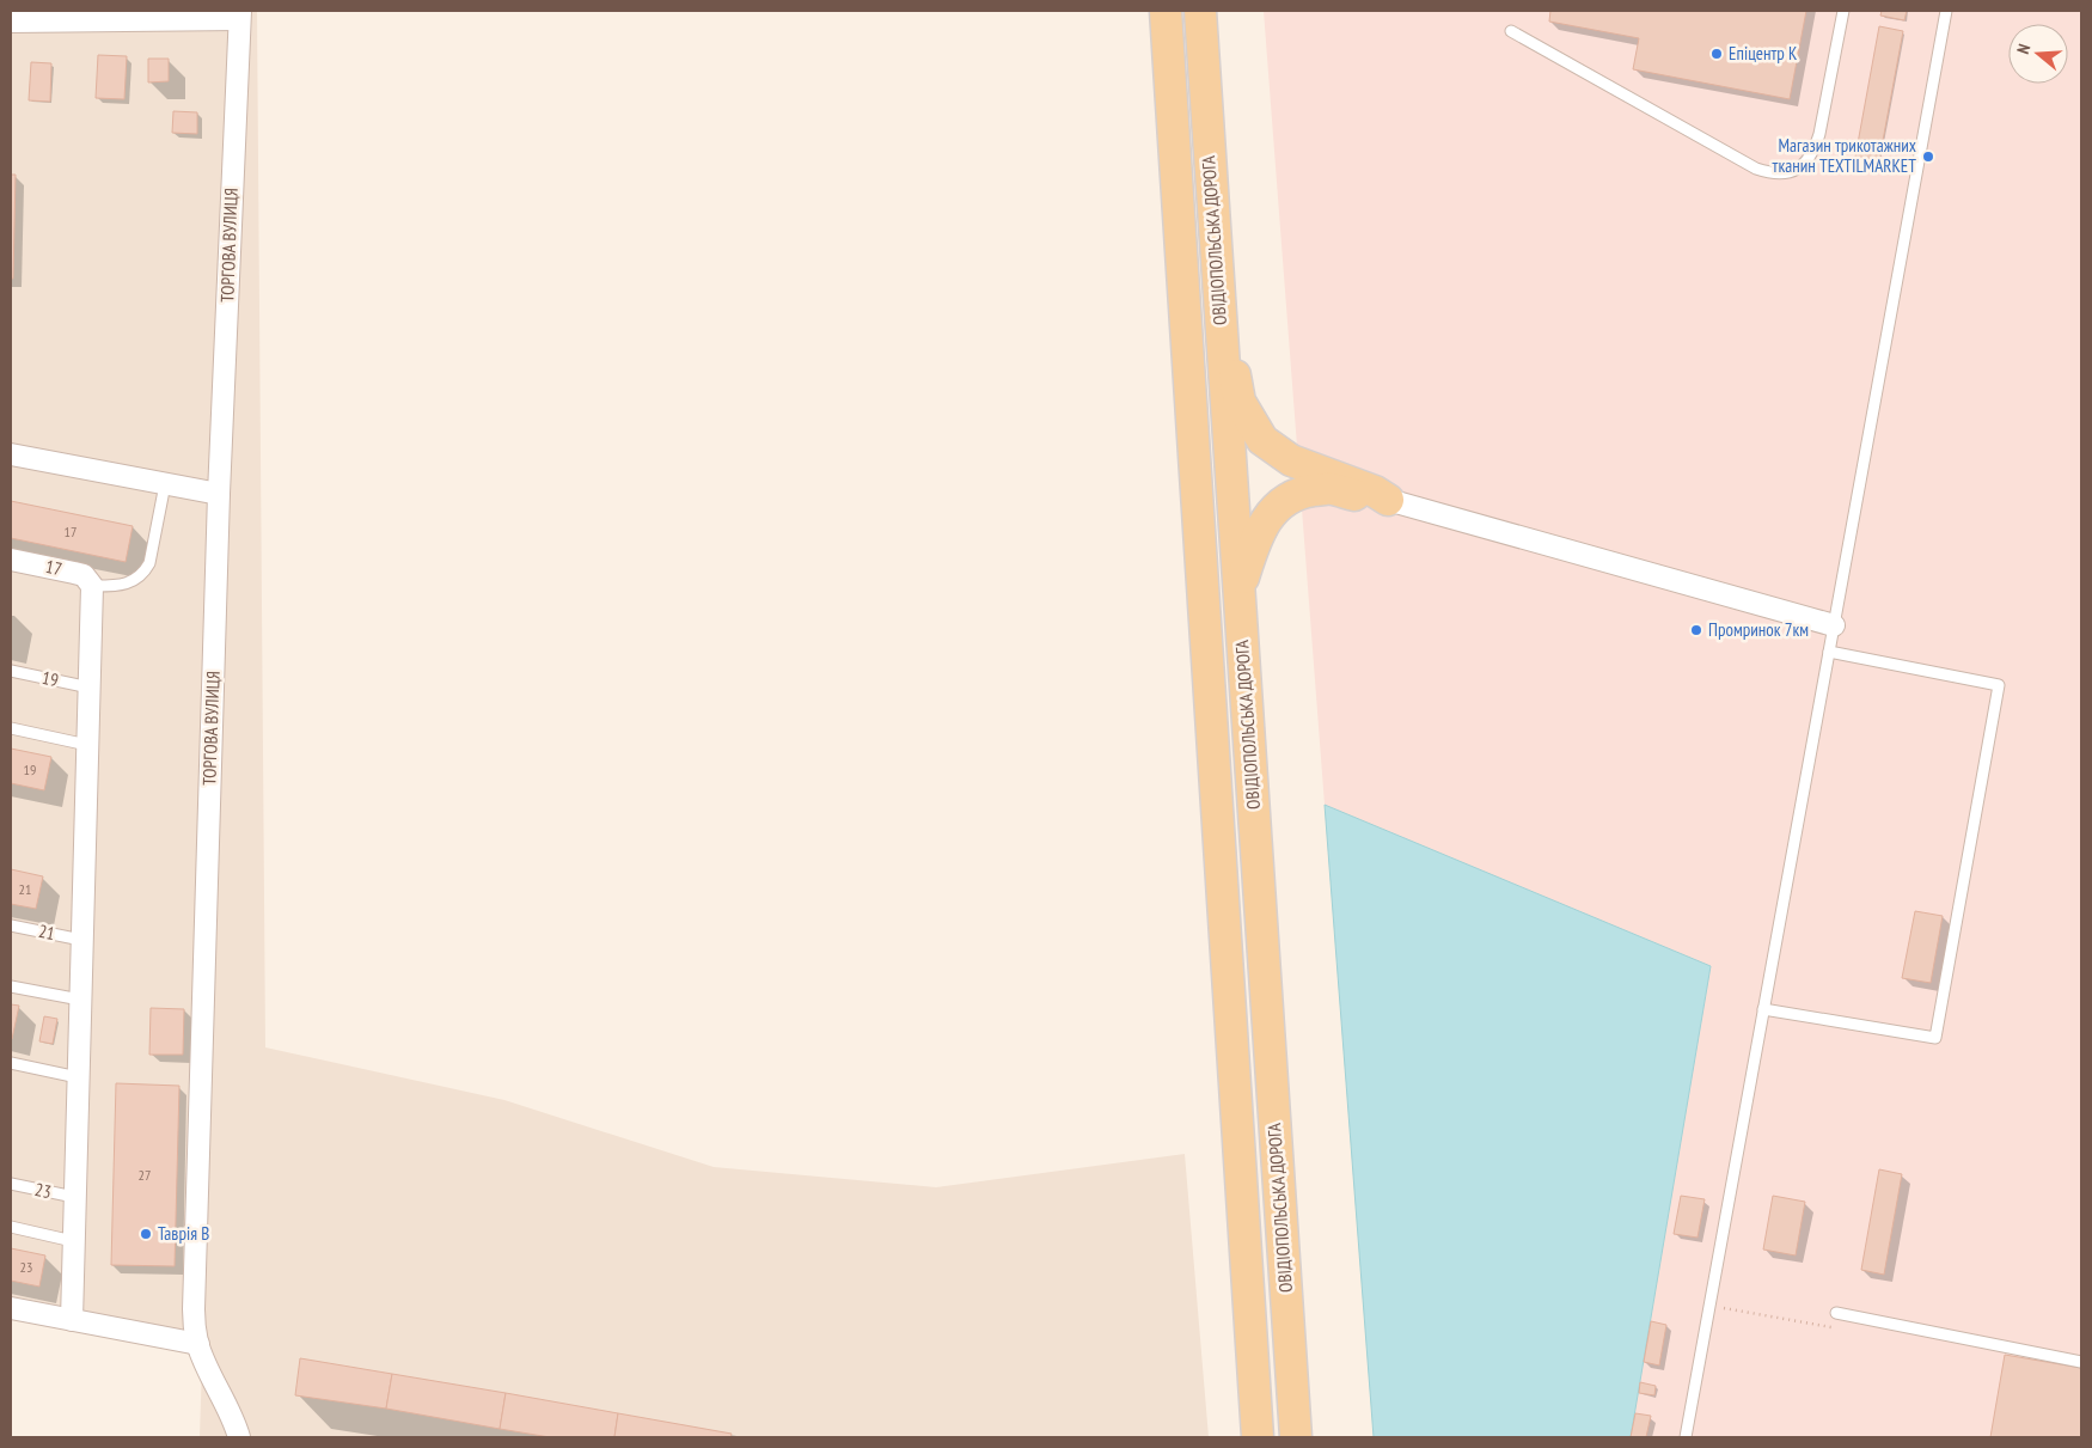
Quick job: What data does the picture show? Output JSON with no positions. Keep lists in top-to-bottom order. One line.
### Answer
{"streets":{"main road":["ОВІДІОПОЛЬСЬКА ДОРОГА"],"street":["ТОРГОВА ВУЛИЦЯ","17"],"lane":["19","21","23"]},"places":["Епіцентр К","Магазин трикотажних тканин TEXTILMARKET","Промринок 7км","Таврія В"],"house_numbers":["17","19","21","27","23"],"north":"left"}
